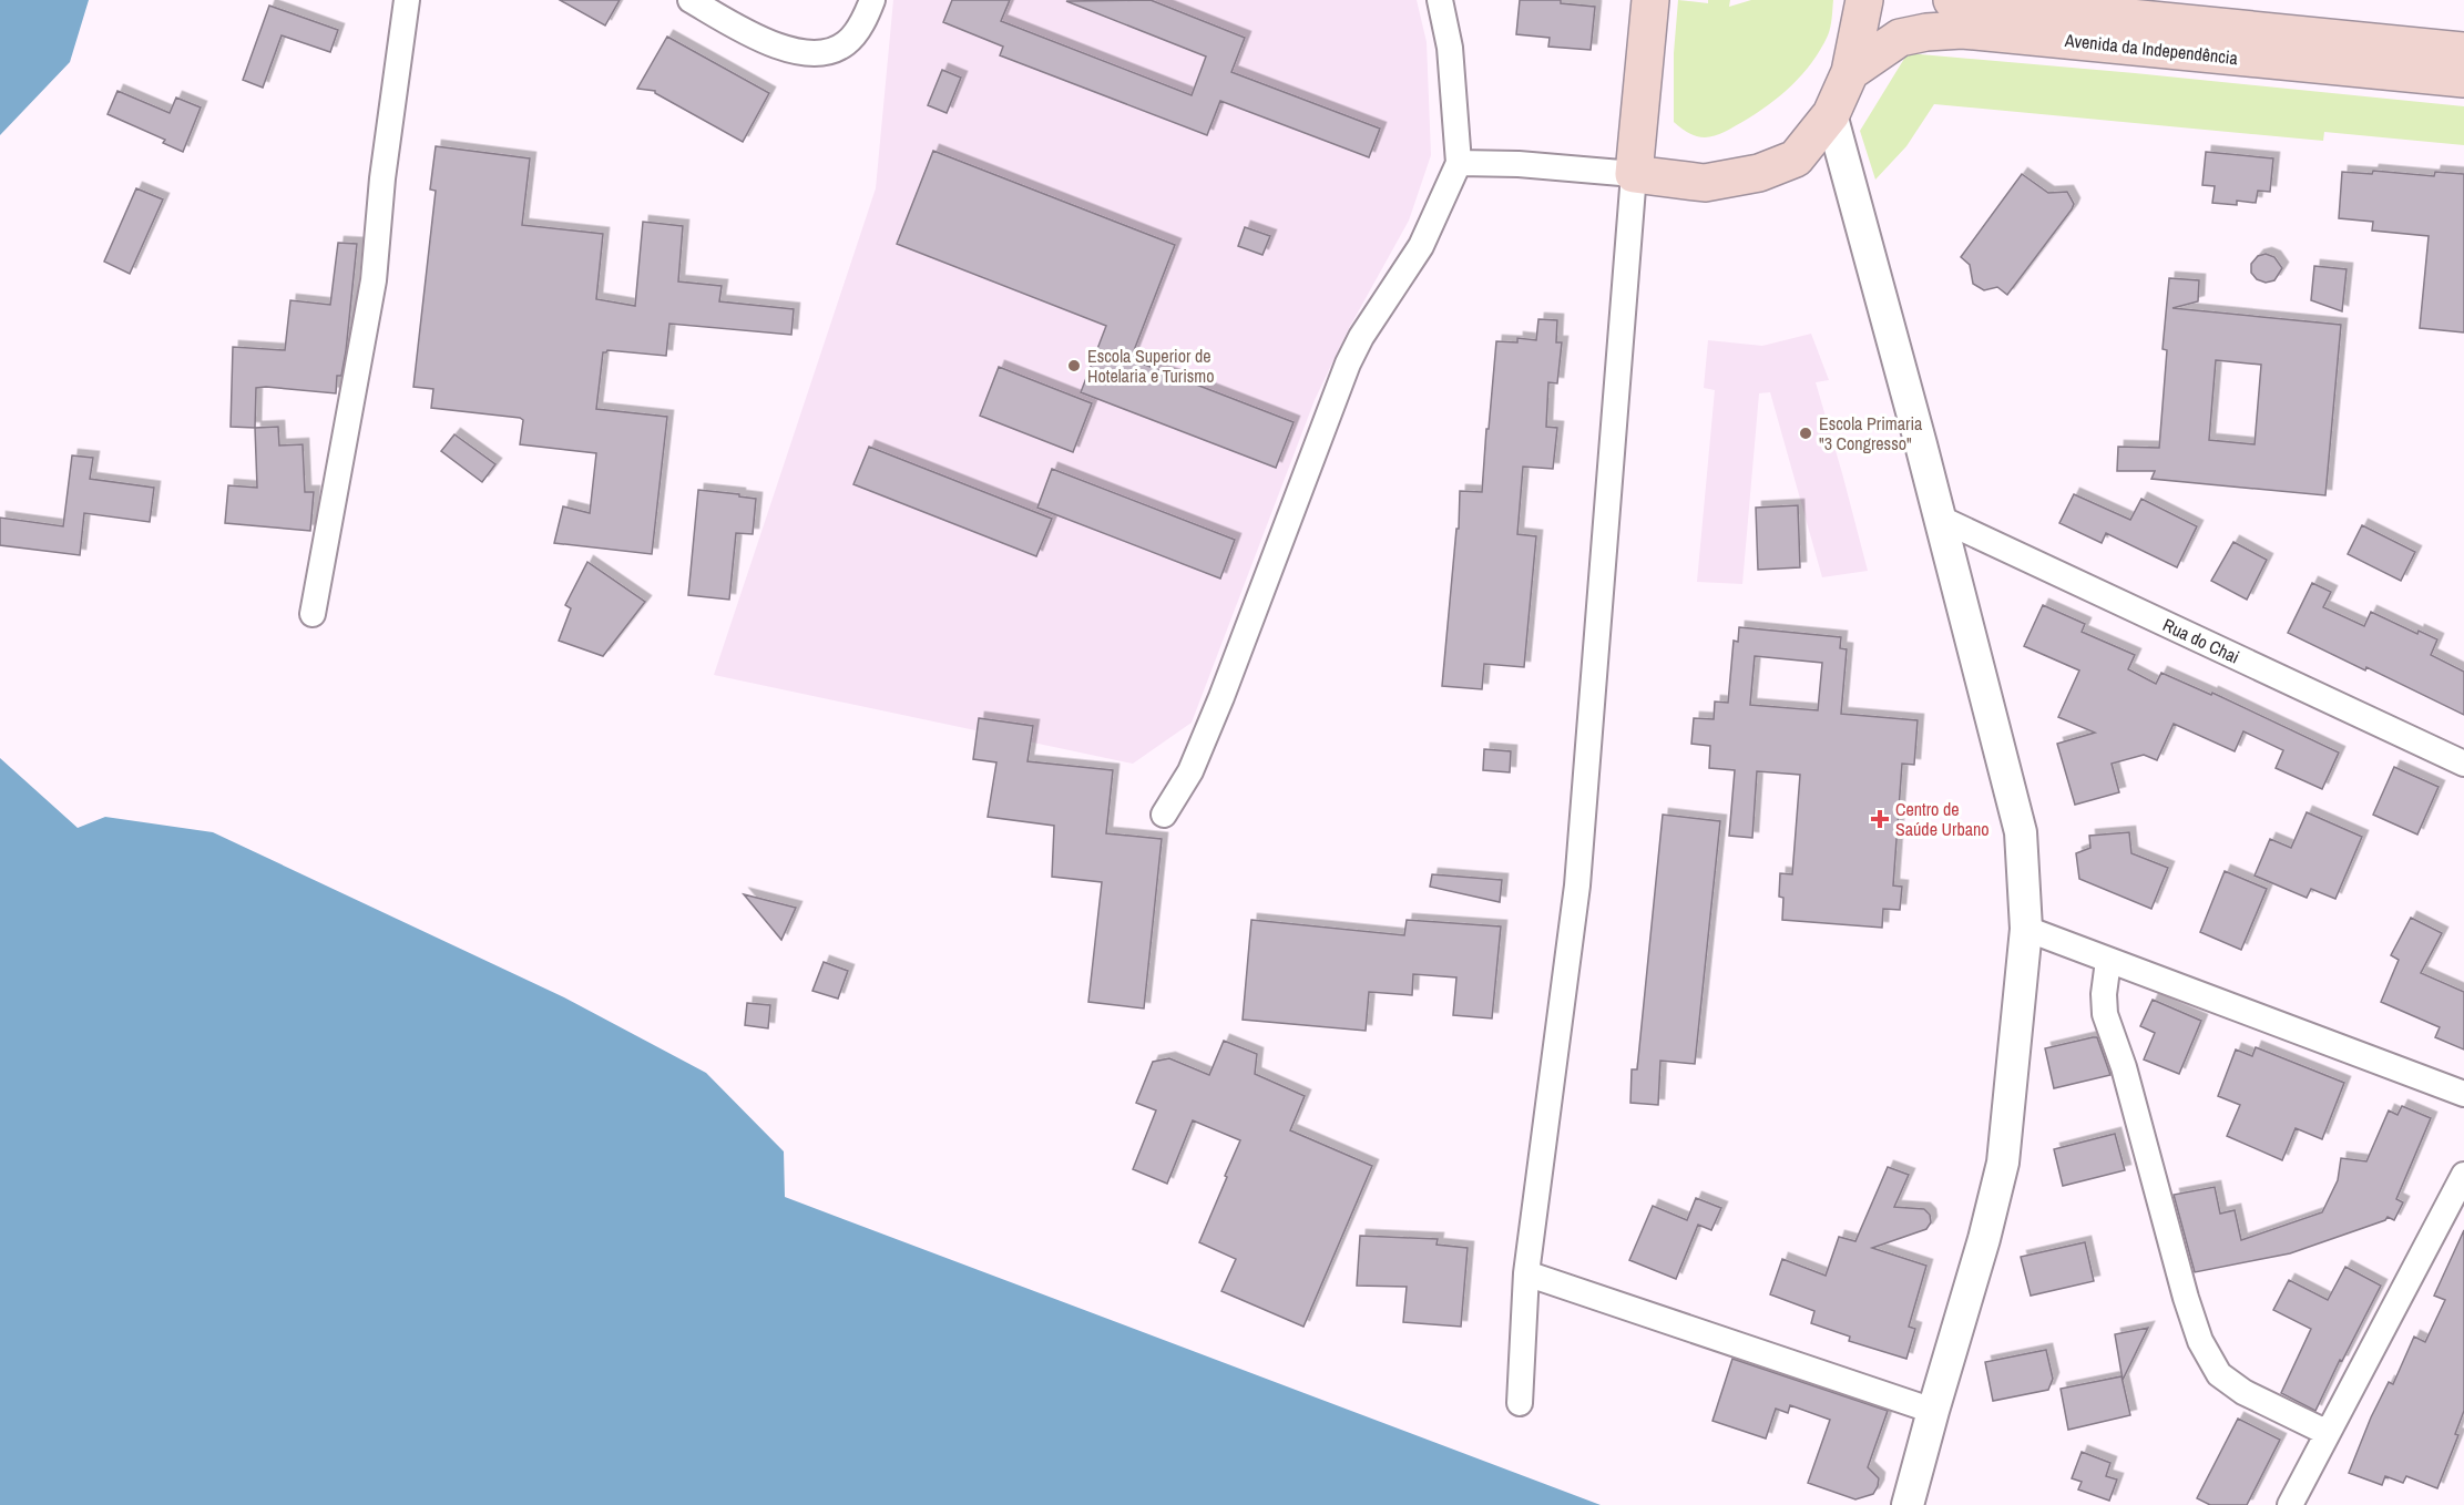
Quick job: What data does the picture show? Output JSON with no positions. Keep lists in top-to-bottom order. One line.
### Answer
{"streets":{"main road":["Avenida da Independência"],"street":["Rua do Chai"]},"places":{"other":["Escola Superior de Hotelaria e Turismo","Escola Primaria \"3 Congresso\""],"health":["Centro de Saúde Urbano"]}}
